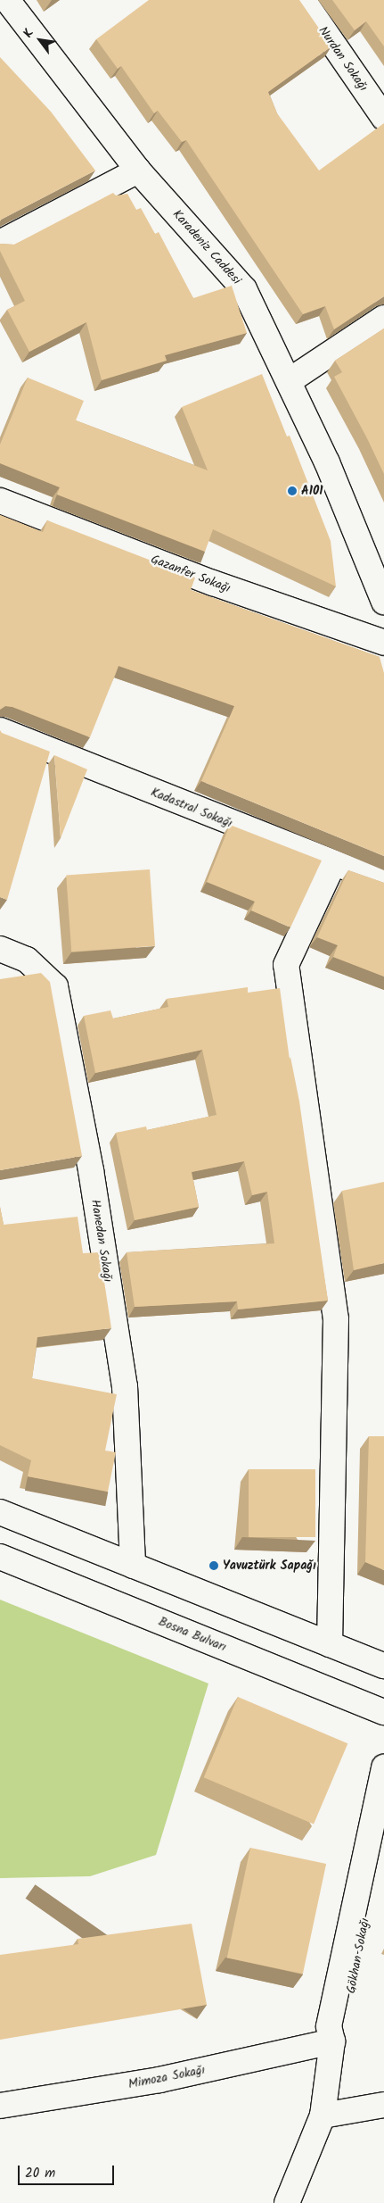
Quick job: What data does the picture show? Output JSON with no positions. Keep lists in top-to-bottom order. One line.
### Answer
{"streets":{"street":["Nurdan Sokağı","Karadeniz Caddesi","Gazanfer Sokağı","Kadastral Sokağı","Hanedan Sokağı","Bosna Bulvarı","Gökhan Sokağı","Mimoza Sokağı"]},"crossings":[["Gökhan Sokağı","Mimoza Sokağı"]],"places":["A101","Yavuztürk Sapağı"],"scale_bar":"20 m","north":"top left"}
